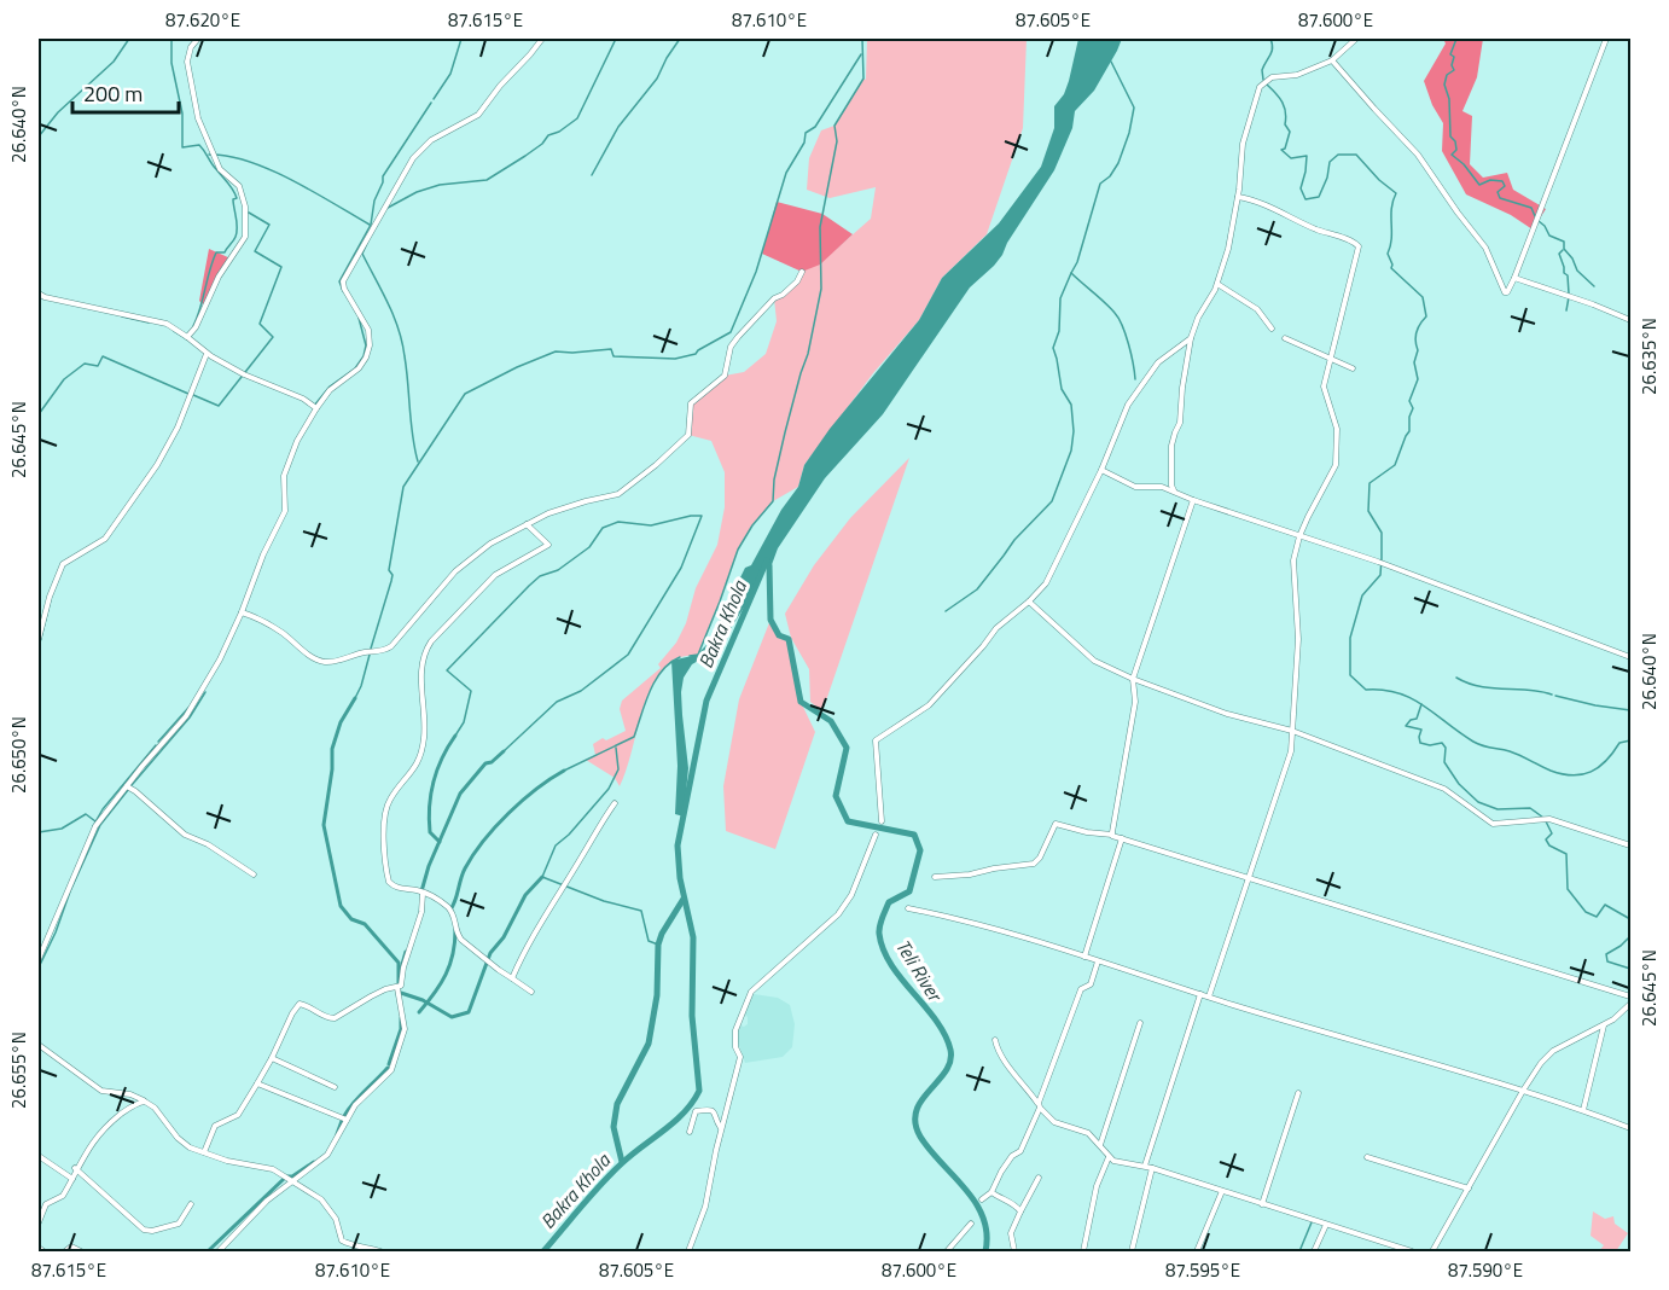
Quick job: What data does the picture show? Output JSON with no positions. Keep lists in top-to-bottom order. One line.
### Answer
{"water":["Bakra Khola","Teli River"],"scale_bar":"200 m","coordinates":["87.620°E","87.615°E","87.610°E","87.605°E","87.600°E","26.640°N","26.635°N","26.645°N","26.650°N","26.655°N","87.595°E","87.590°E"]}
